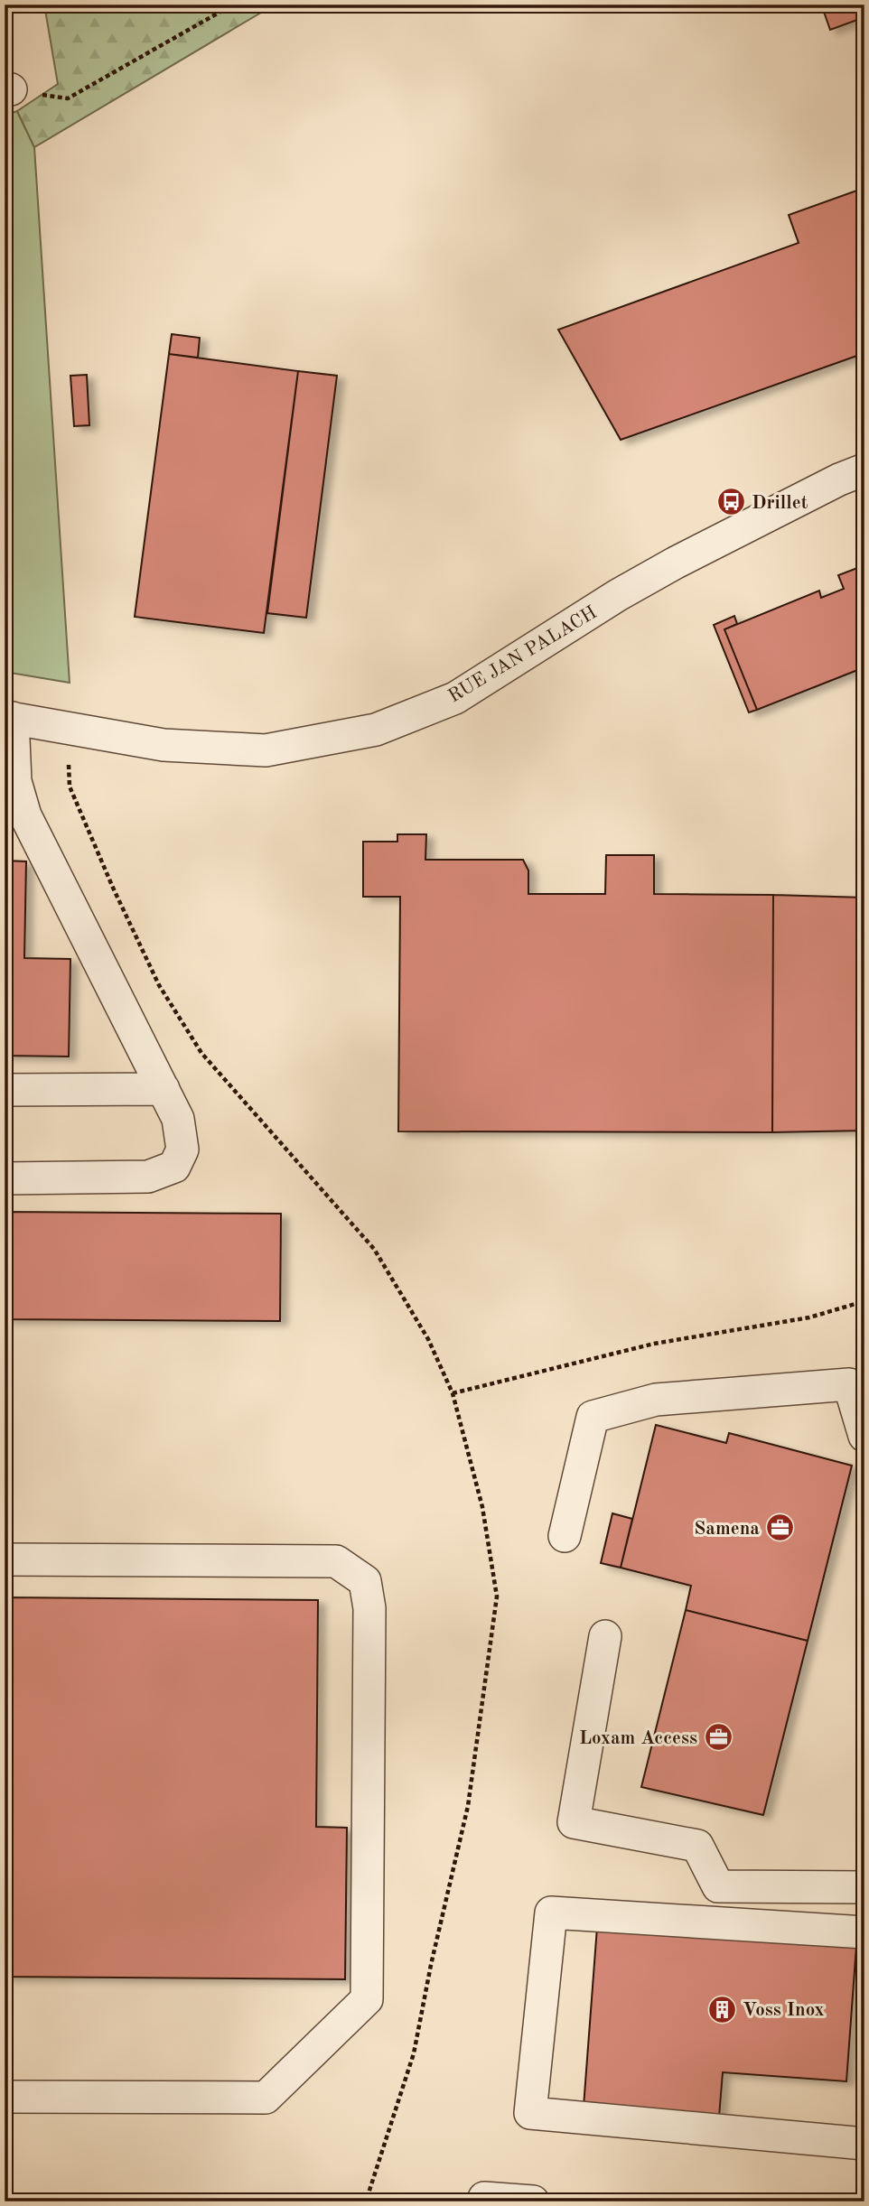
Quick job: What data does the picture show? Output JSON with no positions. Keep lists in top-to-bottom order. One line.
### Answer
{"streets":{"street":["RUE JAN PALACH"]},"places":{"bus stop":["Drillet"],"office":["Samena","Loxam Access"],"building":["Voss Inox"]}}
